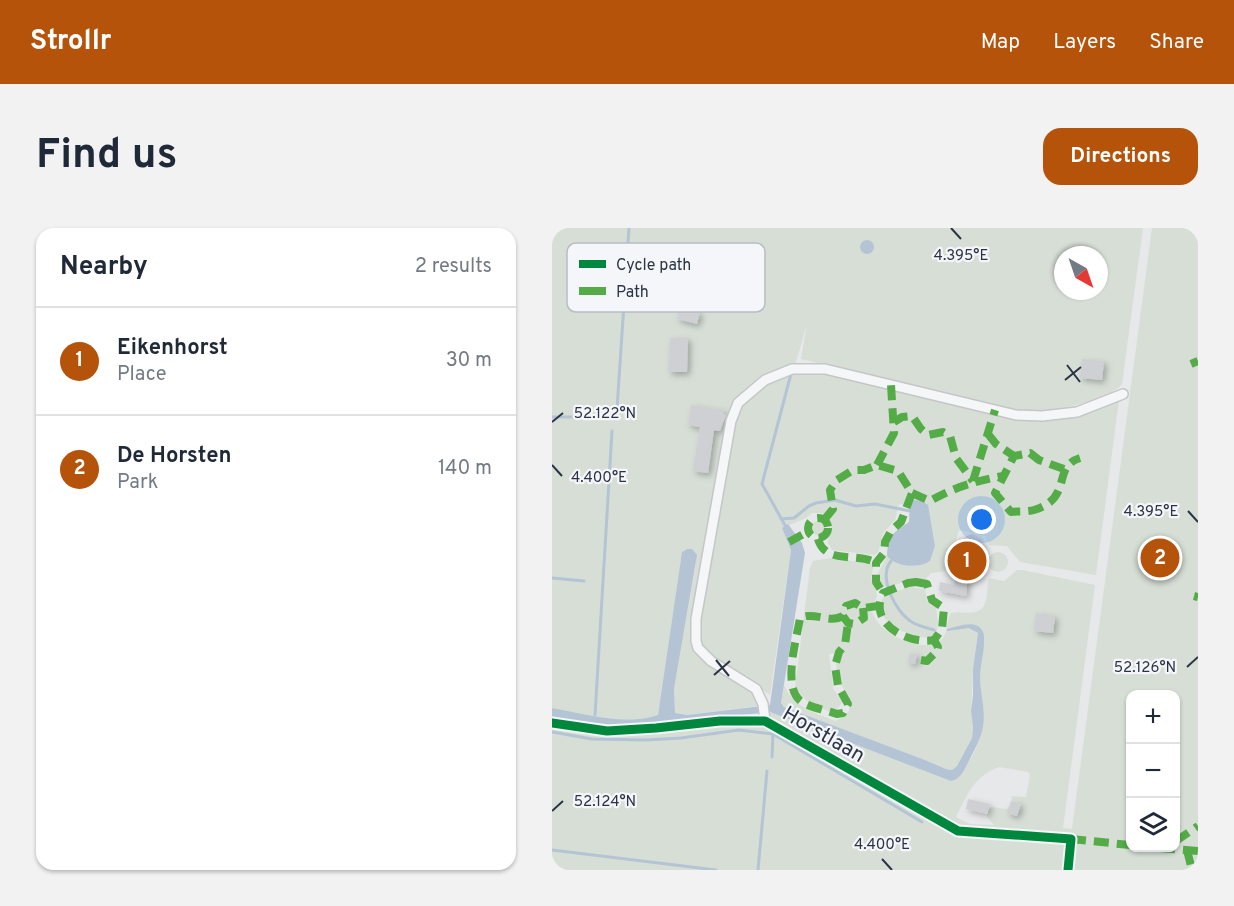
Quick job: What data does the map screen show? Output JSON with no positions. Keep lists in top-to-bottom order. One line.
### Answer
{"streets":{"street":["Horstlaan"]},"legend":["Cycle path","Path"],"north":"bottom right","page":{"header":"Strollr","nav":["Map","Layers","Share"],"buttons":"Directions","title":"Find us","heading":["Nearby","2 results"],"list":[{"mark":"1","name":"Eikenhorst","note":"Place","value":"30 m"},{"mark":"2","name":"De Horsten","note":"Park","value":"140 m"}],"pins":["2","1"],"map_buttons":["+","−"]},"coordinates":["4.395°E","52.122°N","4.400°E","52.126°N","52.124°N"]}
